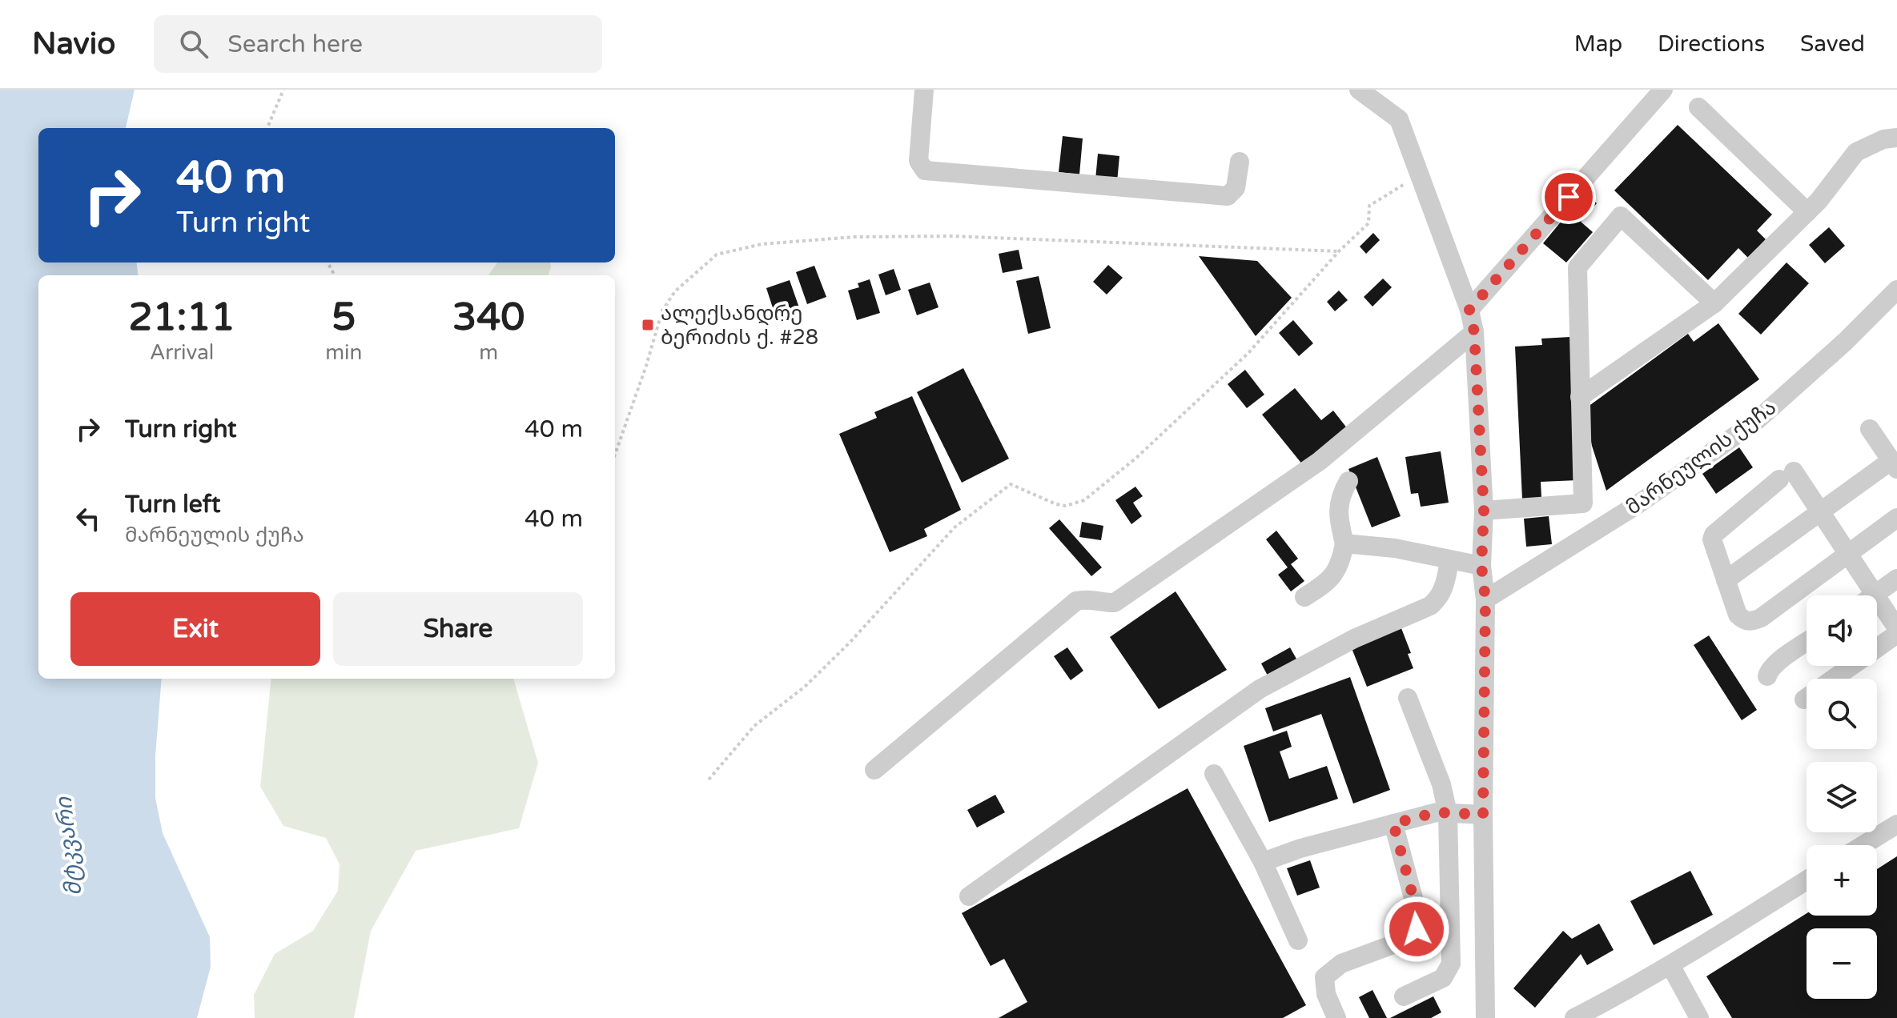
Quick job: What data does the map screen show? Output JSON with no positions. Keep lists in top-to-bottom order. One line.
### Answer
{"streets":{"street":["მარნეულის ქუჩა"]},"water":["მტკვარი"],"places":{"transit":["ალექსანდრე ბერიძის ქ. #28"]},"page":{"header":"Navio","search":"Search here","nav":["Map","Directions","Saved"],"turn":["40 m","Turn right"],"eta":["21:11","Arrival","5","min","340","m"],"list":[{"name":"Turn right","value":"40 m"},{"name":"Turn left","note":"მარნეულის ქუჩა","value":"40 m"}],"buttons":["Exit","Share"],"map_buttons":["+","−"]}}
